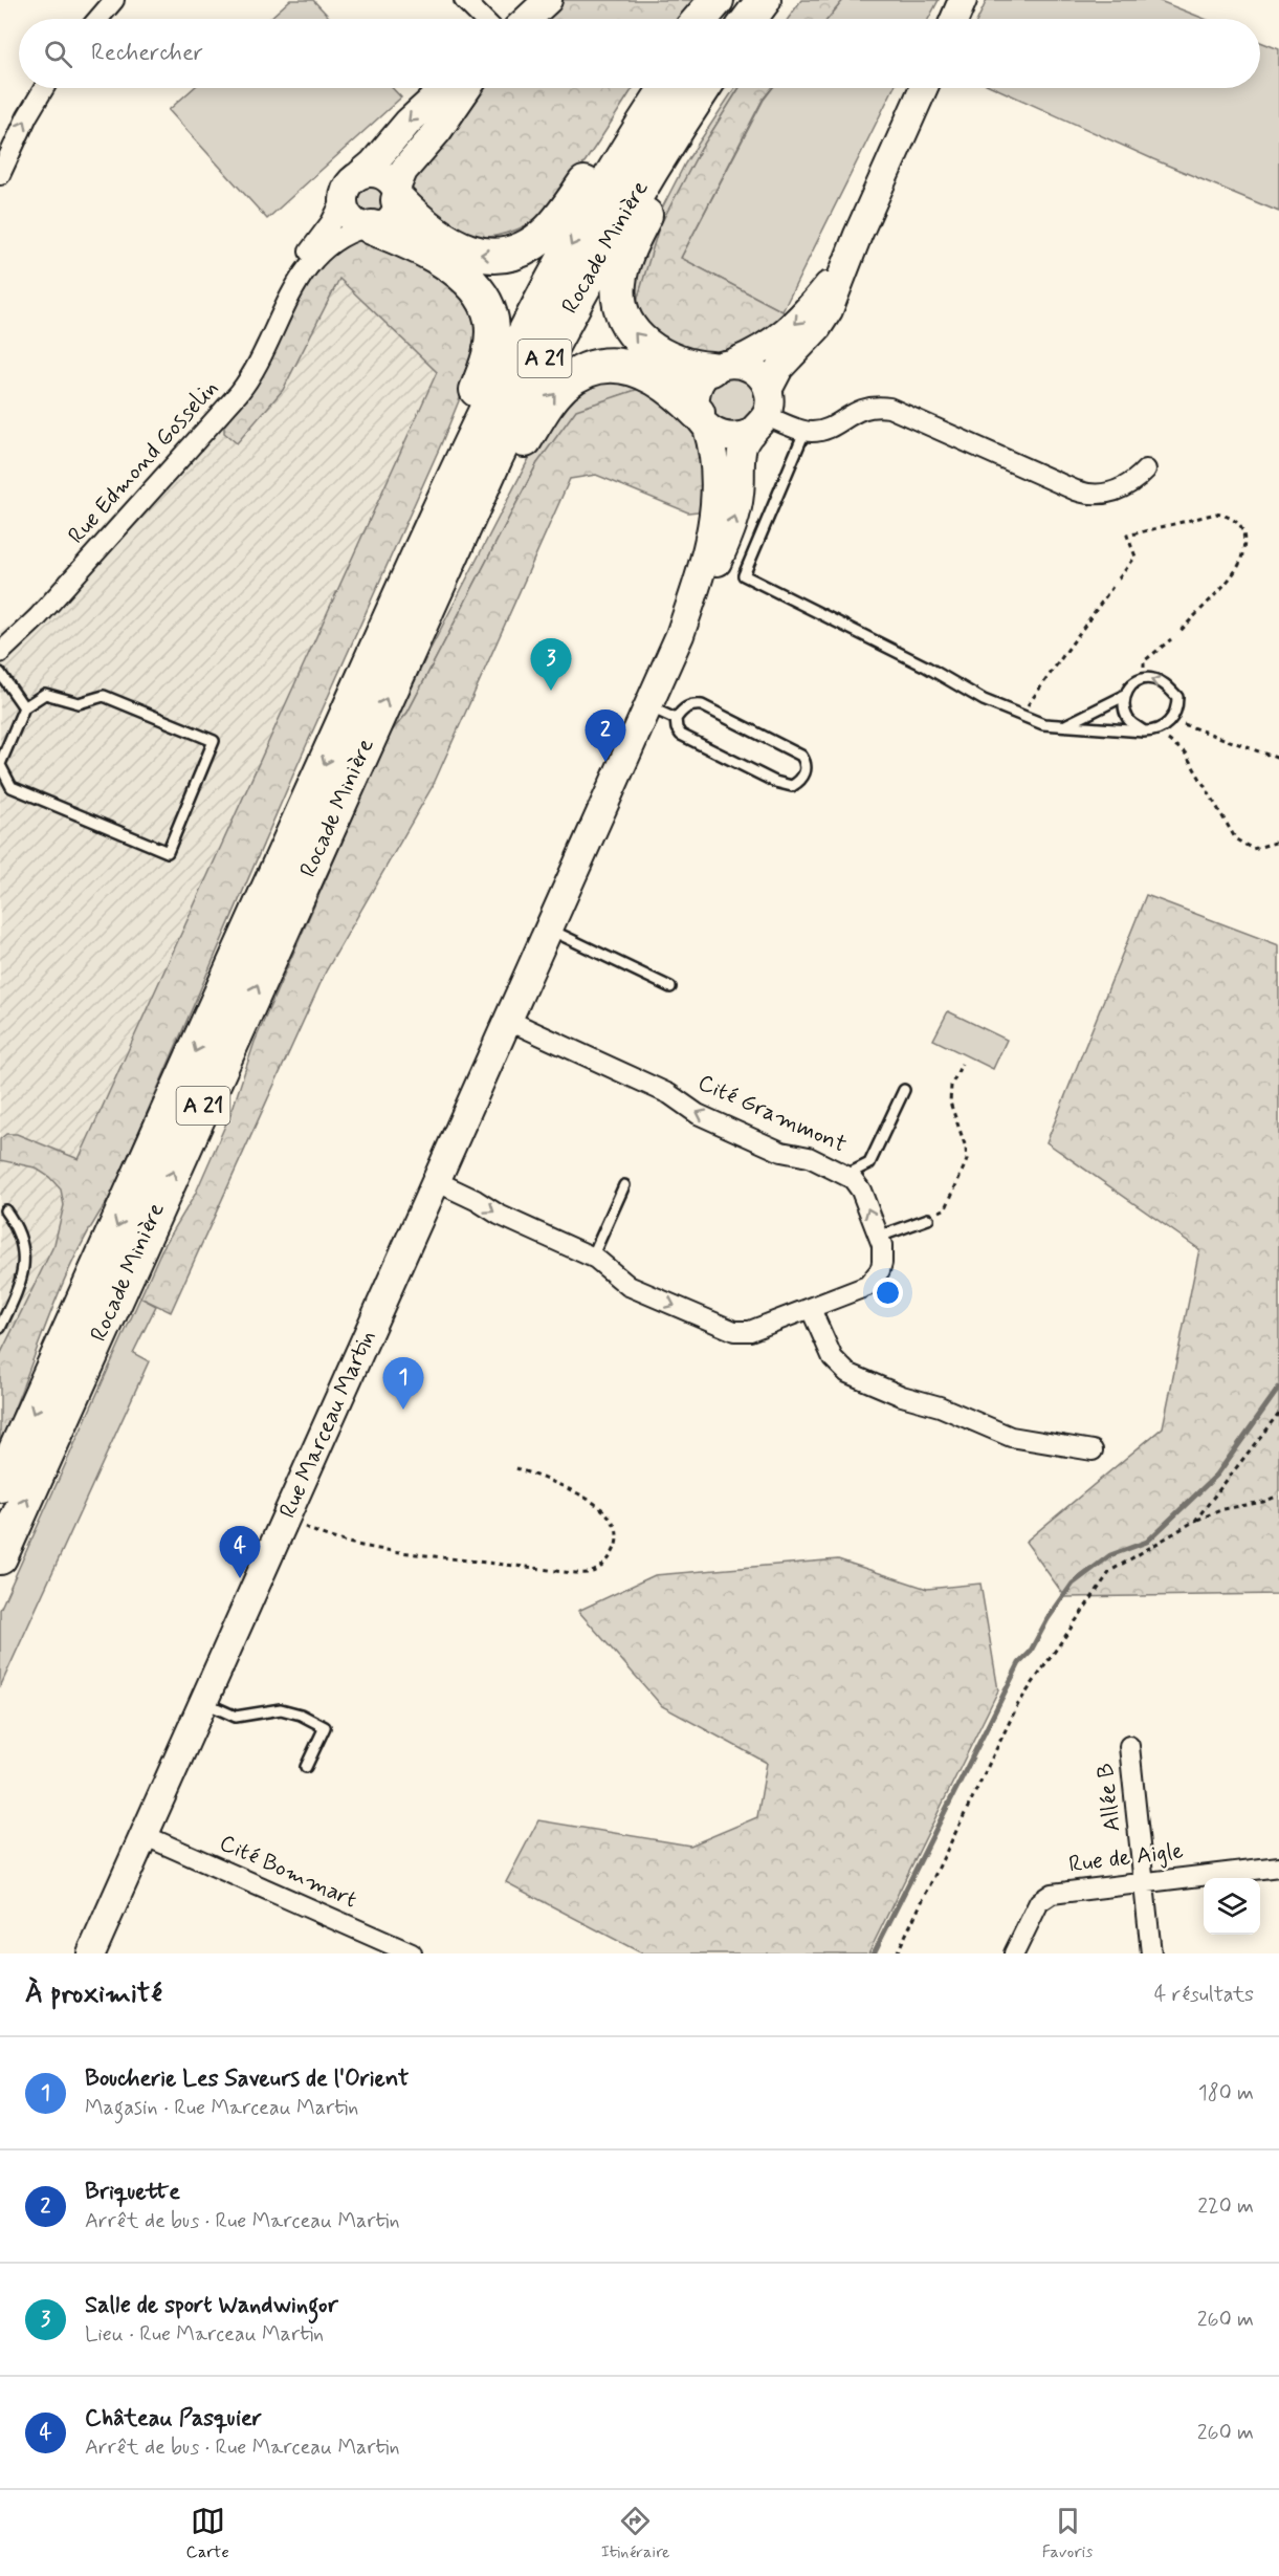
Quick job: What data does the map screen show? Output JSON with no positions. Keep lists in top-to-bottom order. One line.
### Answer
{"streets":{"highway":["Rocade Minière","A 21"],"street":["Rue Edmond Gosselin","Cité Grammont","Rue Marceau Martin","Allée B","Rue de Aigle","Cité Bommart"]},"crossings":[["Cité Grammont","Rue Marceau Martin"],["Rue Marceau Martin","Cité Bommart"],["Allée B","Rue de Aigle"]],"page":{"search":"Rechercher","pins":["3","2","1","4"],"heading":["À proximité","4 résultats"],"list":[{"mark":"1","name":"Boucherie Les Saveurs de l'Orient","note":"Magasin · Rue Marceau Martin","value":"180 m"},{"mark":"2","name":"Briquette","note":"Arrêt de bus · Rue Marceau Martin","value":"220 m"},{"mark":"3","name":"Salle de sport Wandwingor","note":"Lieu · Rue Marceau Martin","value":"260 m"},{"mark":"4","name":"Château Pasquier","note":"Arrêt de bus · Rue Marceau Martin","value":"260 m"}],"nav":["Carte","Itinéraire","Favoris"]}}
